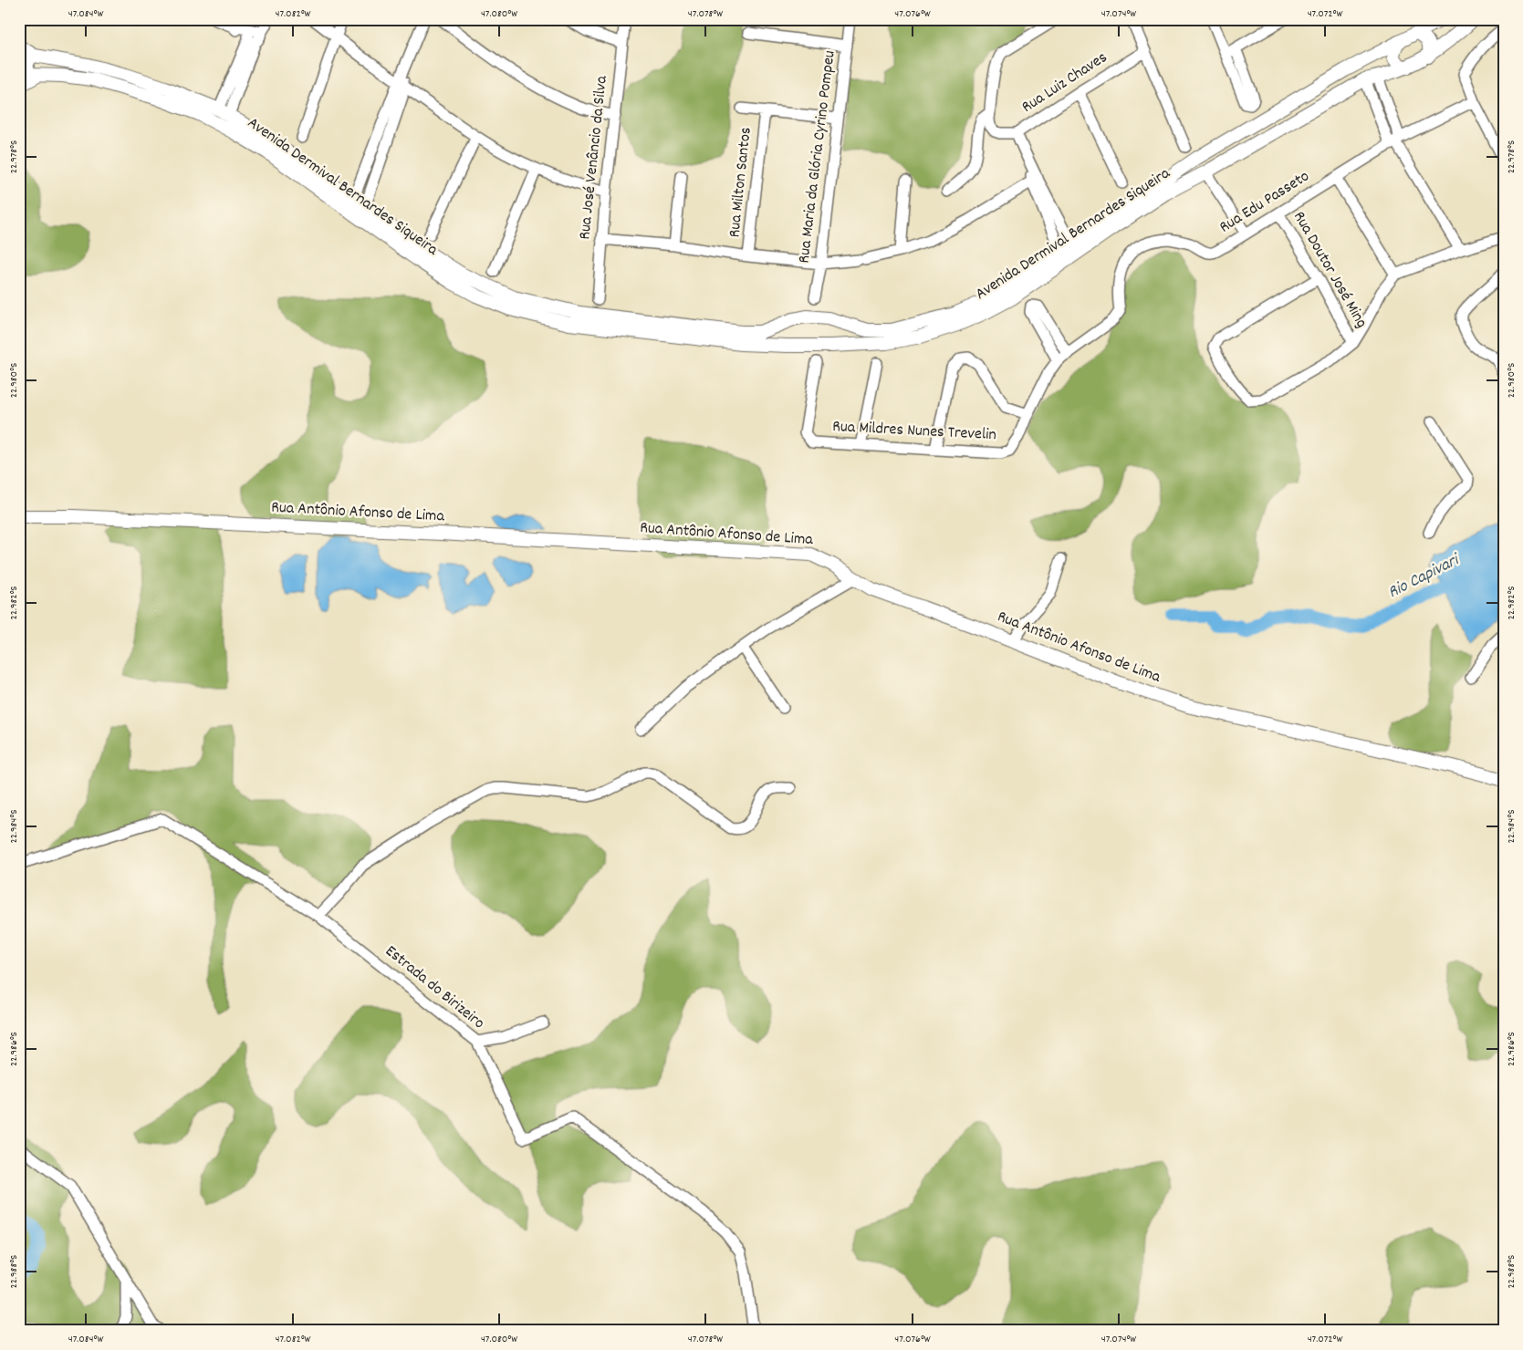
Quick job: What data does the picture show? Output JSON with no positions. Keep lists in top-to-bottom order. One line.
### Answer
{"streets":{"main road":["Avenida Dermival Bernardes Siqueira","Rua Antônio Afonso de Lima"],"street":["Rua Luiz Chaves","Rua Maria da Glória Cyrino Pompeu","Rua José Venâncio da Silva","Rua Milton Santos","Rua Edu Passeto","Rua Doutor José Ming","Rua Mildres Nunes Trevelin","Estrada do Birizeiro"]},"crossings":[["Rua Edu Passeto","Rua Doutor José Ming"],["Rua Edu Passeto","Rua Mildres Nunes Trevelin"]],"water":["Rio Capivari"],"coordinates":["47.084°W","47.082°W","47.080°W","47.078°W","47.076°W","47.074°W","47.072°W","22.978°S","22.980°S","22.982°S","22.984°S","22.986°S","22.988°S"]}
